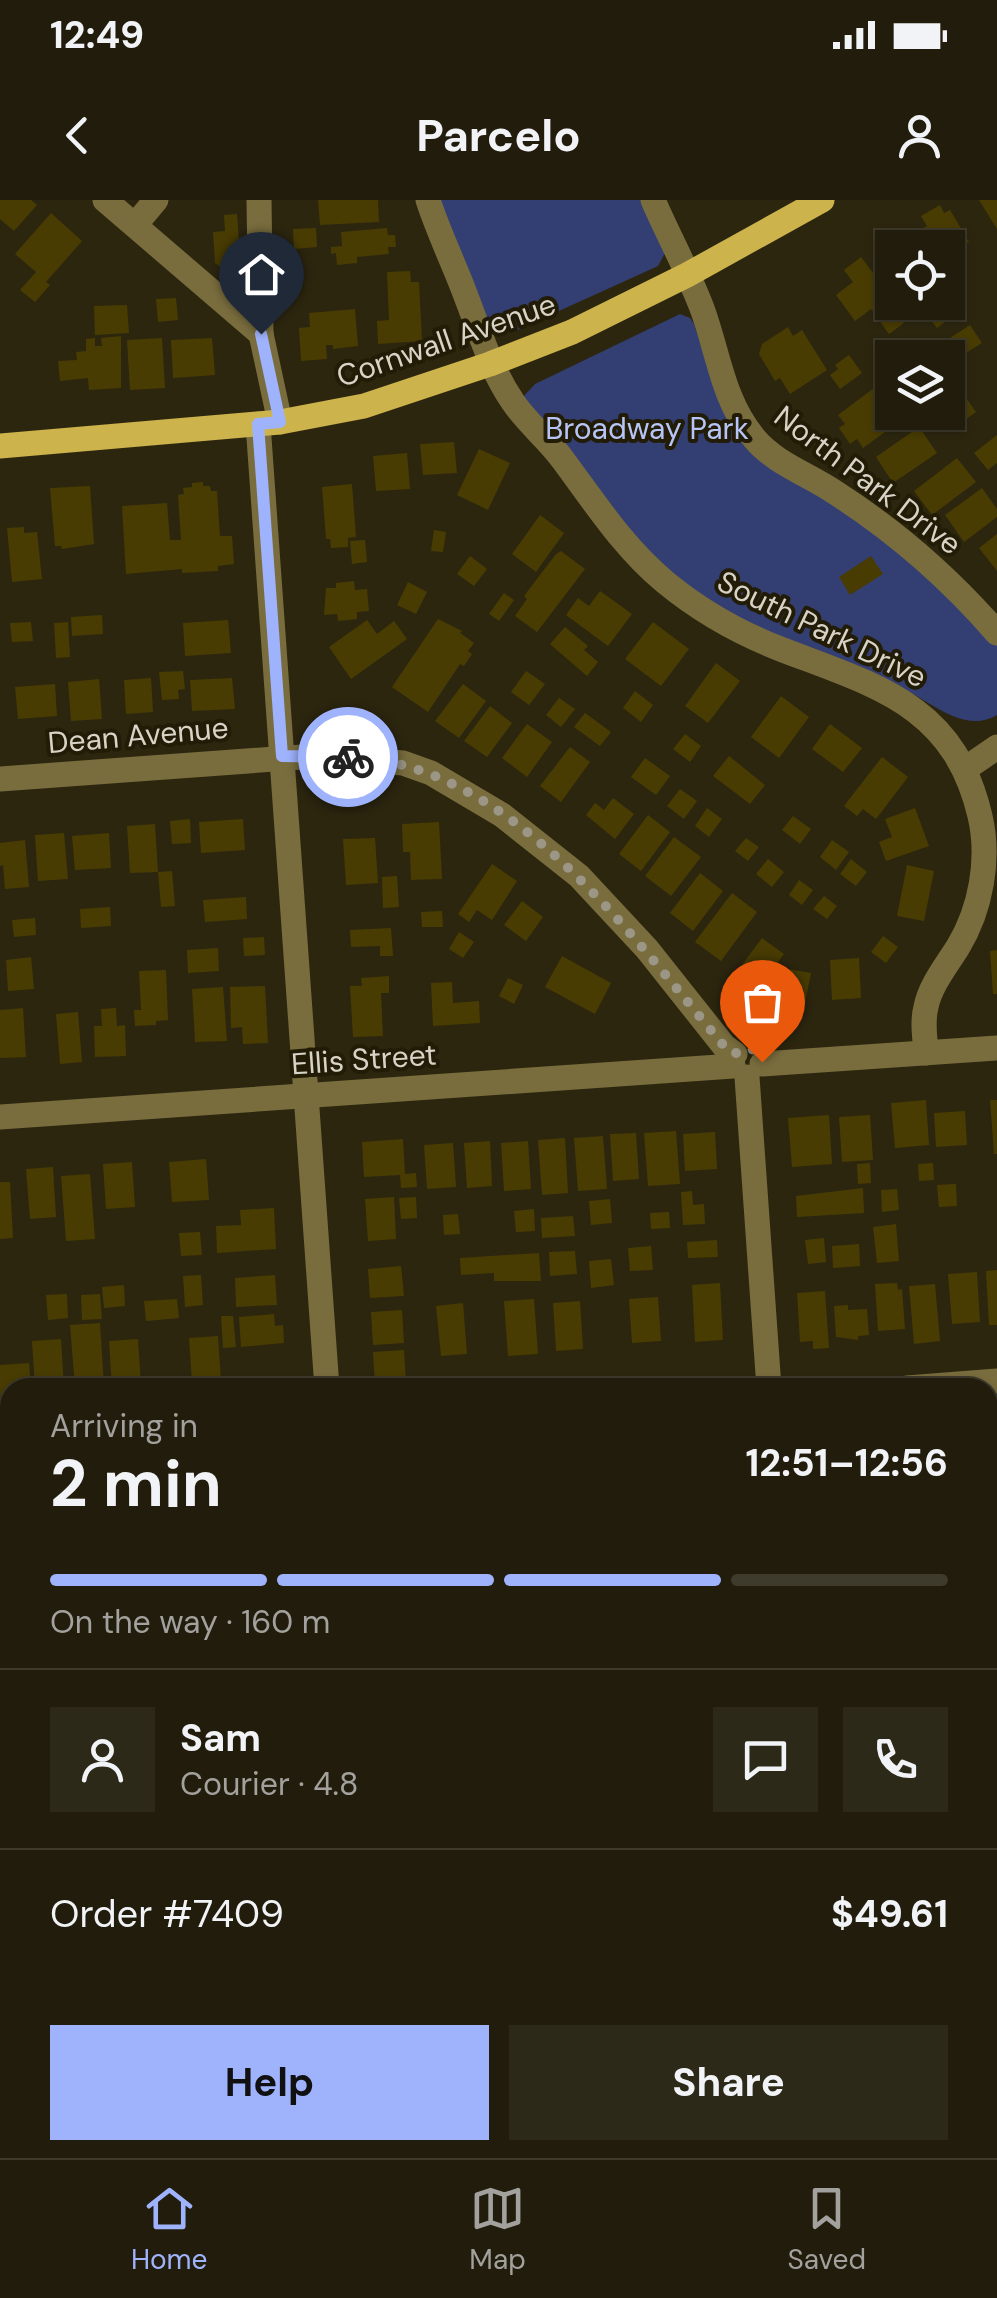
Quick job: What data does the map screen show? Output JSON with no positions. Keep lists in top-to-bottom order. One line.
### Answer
{"streets":{"main road":["Cornwall Avenue"],"street":["North Park Drive","South Park Drive","Dean Avenue","Ellis Street"]},"crossings":[["Cornwall Avenue","North Park Drive"],["Cornwall Avenue","South Park Drive"],["South Park Drive","Ellis Street"],["Dean Avenue","Ellis Street"]],"parks":["Broadway Park"],"page":{"status":"12:49","header":"Parcelo","heading":["2 min","Arriving in","12:51–12:56"],"panel":["Sam","Courier · 4.8","Order #7409","$49.61"],"bar":"On the way · 160 m","buttons":["Help","Share"],"tabs":["Home","Map","Saved"]}}
